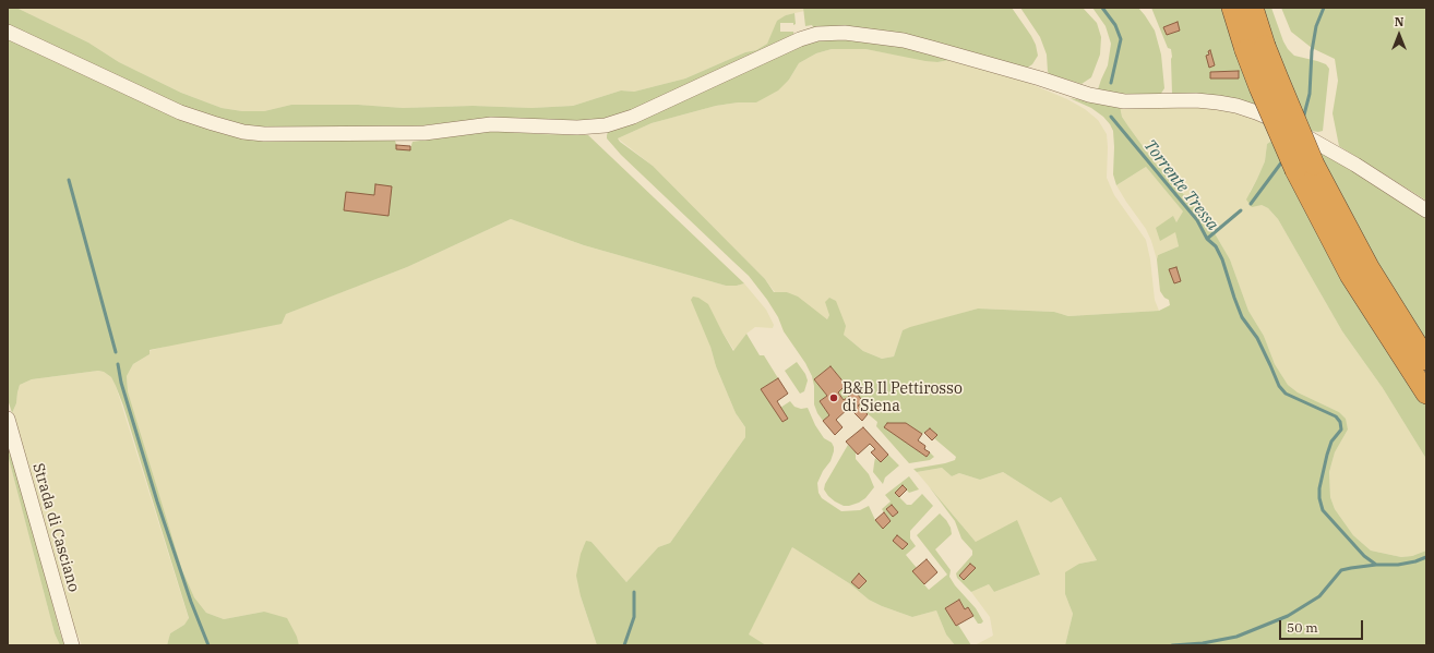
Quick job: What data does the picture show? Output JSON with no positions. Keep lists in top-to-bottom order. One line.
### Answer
{"streets":{"street":["Strada di Casciano"]},"water":["Torrente Tressa"],"places":["B&B Il Pettirosso di Siena"],"scale_bar":"50 m","north":"top"}
